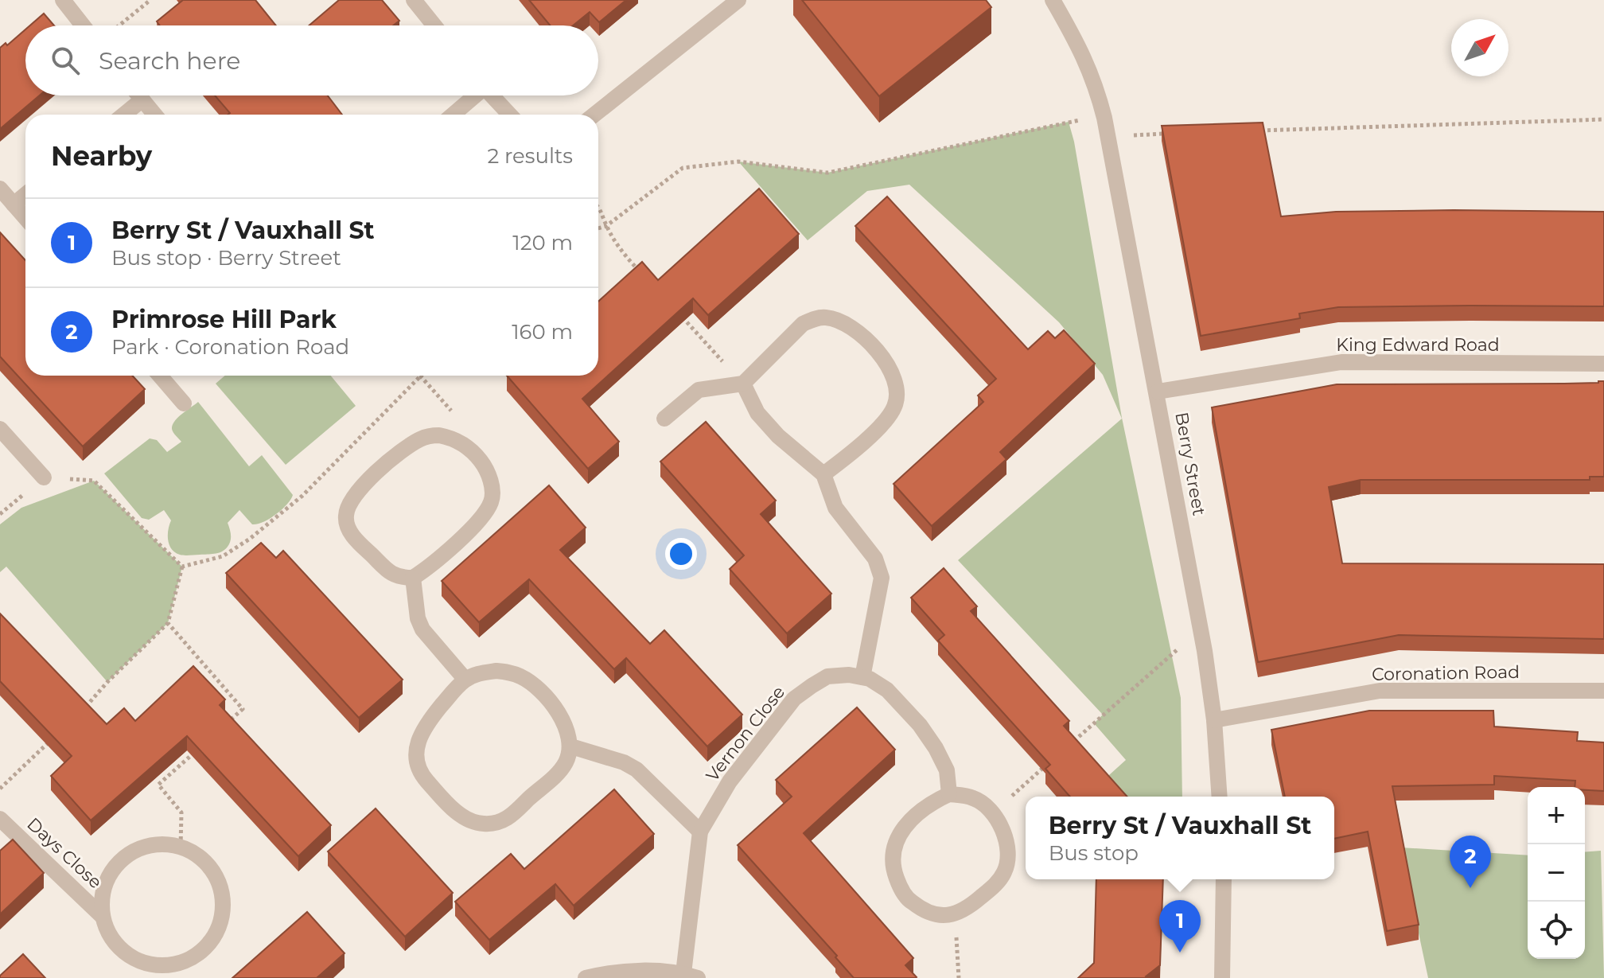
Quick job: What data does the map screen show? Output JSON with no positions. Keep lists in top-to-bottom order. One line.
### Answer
{"streets":{"street":["King Edward Road","Berry Street","Coronation Road","Vernon Close","Days Close"]},"crossings":[["King Edward Road","Berry Street"],["Berry Street","Coronation Road"]],"north":"top right","page":{"search":"Search here","heading":["Nearby","2 results"],"list":[{"mark":"1","name":"Berry St / Vauxhall St","note":"Bus stop · Berry Street","value":"120 m"},{"mark":"2","name":"Primrose Hill Park","note":"Park · Coronation Road","value":"160 m"}],"map_buttons":["+","−"],"popup":["Berry St / Vauxhall St","Bus stop"],"pins":["2","1"]}}
